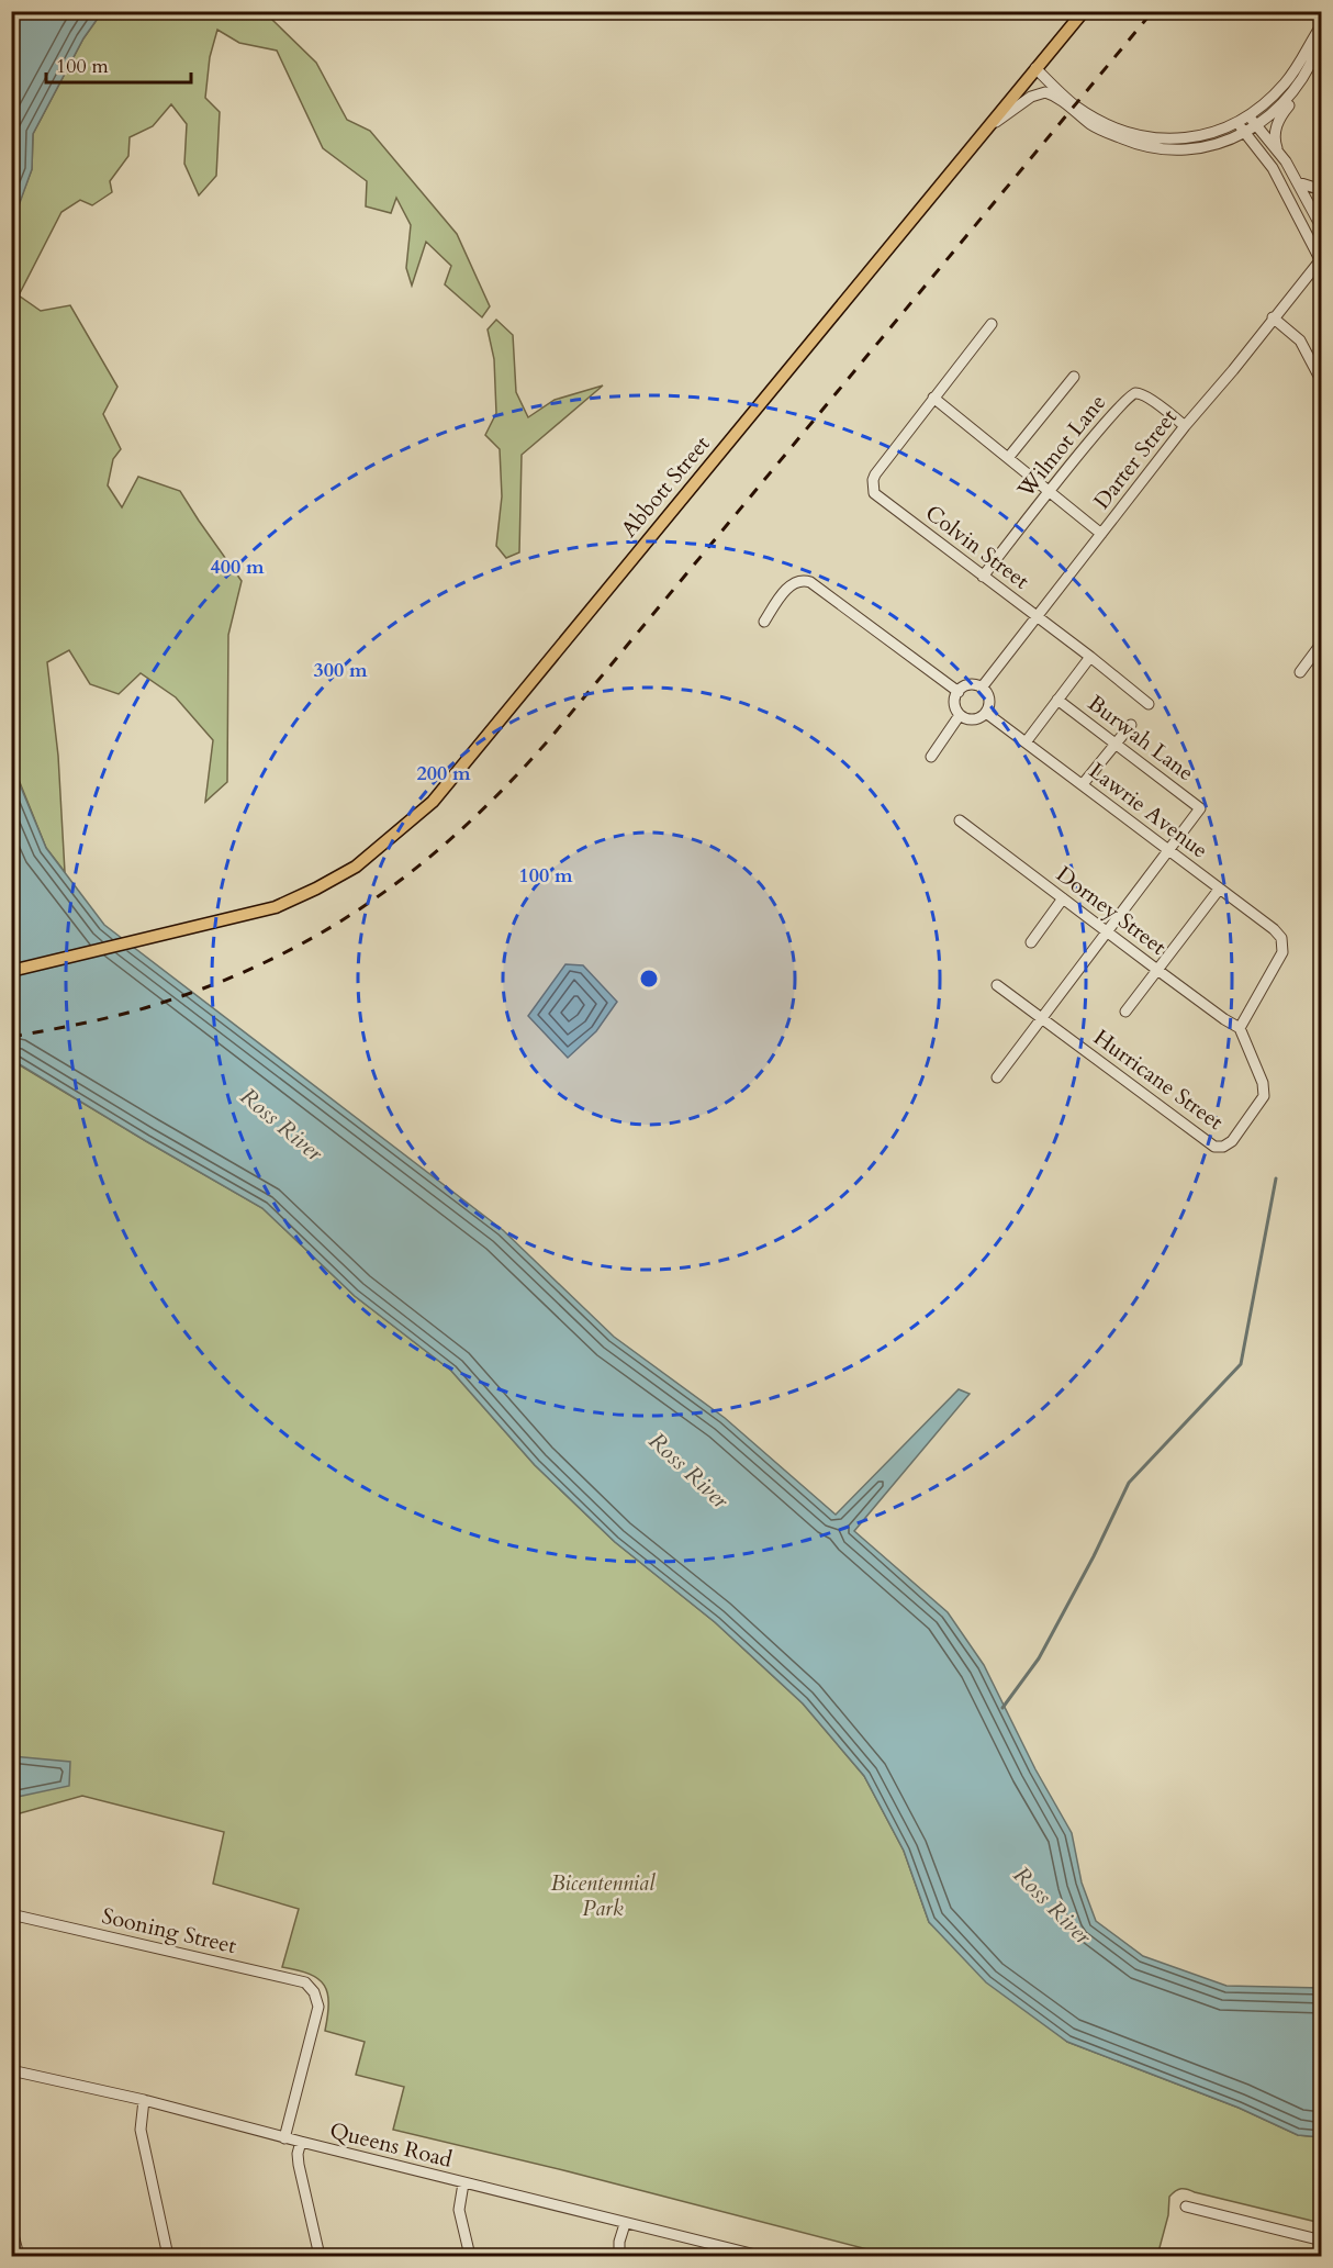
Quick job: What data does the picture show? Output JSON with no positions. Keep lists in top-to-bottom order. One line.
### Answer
{"streets":{"main road":["Abbott Street"],"street":["Wilmot Lane","Darter Street","Colvin Street","Burwah Lane","Lawrie Avenue","Dorney Street","Hurricane Street","Sooning Street","Queens Road"]},"crossings":[["Wilmot Lane","Darter Street"],["Wilmot Lane","Colvin Street"],["Darter Street","Colvin Street"],["Darter Street","Lawrie Avenue"],["Burwah Lane","Lawrie Avenue"],["Lawrie Avenue","Dorney Street"],["Lawrie Avenue","Hurricane Street"],["Dorney Street","Hurricane Street"],["Sooning Street","Queens Road"]],"water":["Ross River"],"parks":["Bicentennial Park"],"scale_bar":"100 m","rings":["400 m","300 m","200 m","100 m"]}
